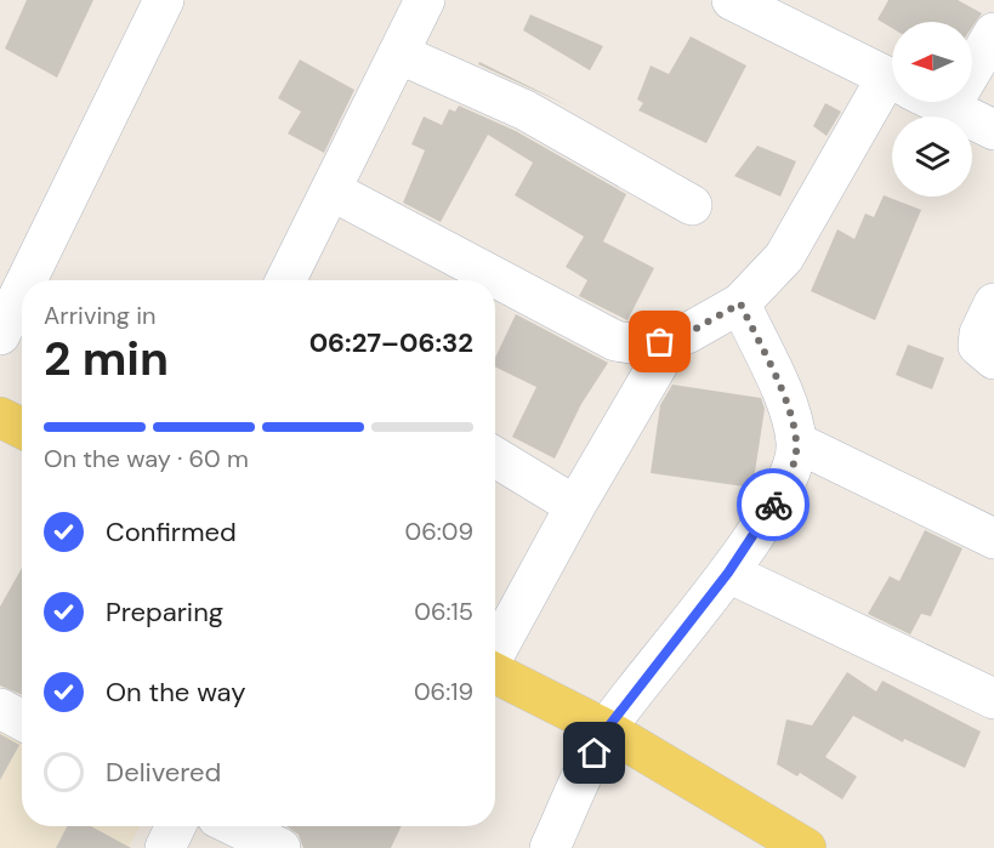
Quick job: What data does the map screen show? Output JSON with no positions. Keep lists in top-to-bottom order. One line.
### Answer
{"north":"left","page":{"heading":["2 min","Arriving in","06:27–06:32"],"bar":"On the way · 60 m","list":[["Confirmed","06:09"],["Preparing","06:15"],["On the way","06:19"],"Delivered"]}}
